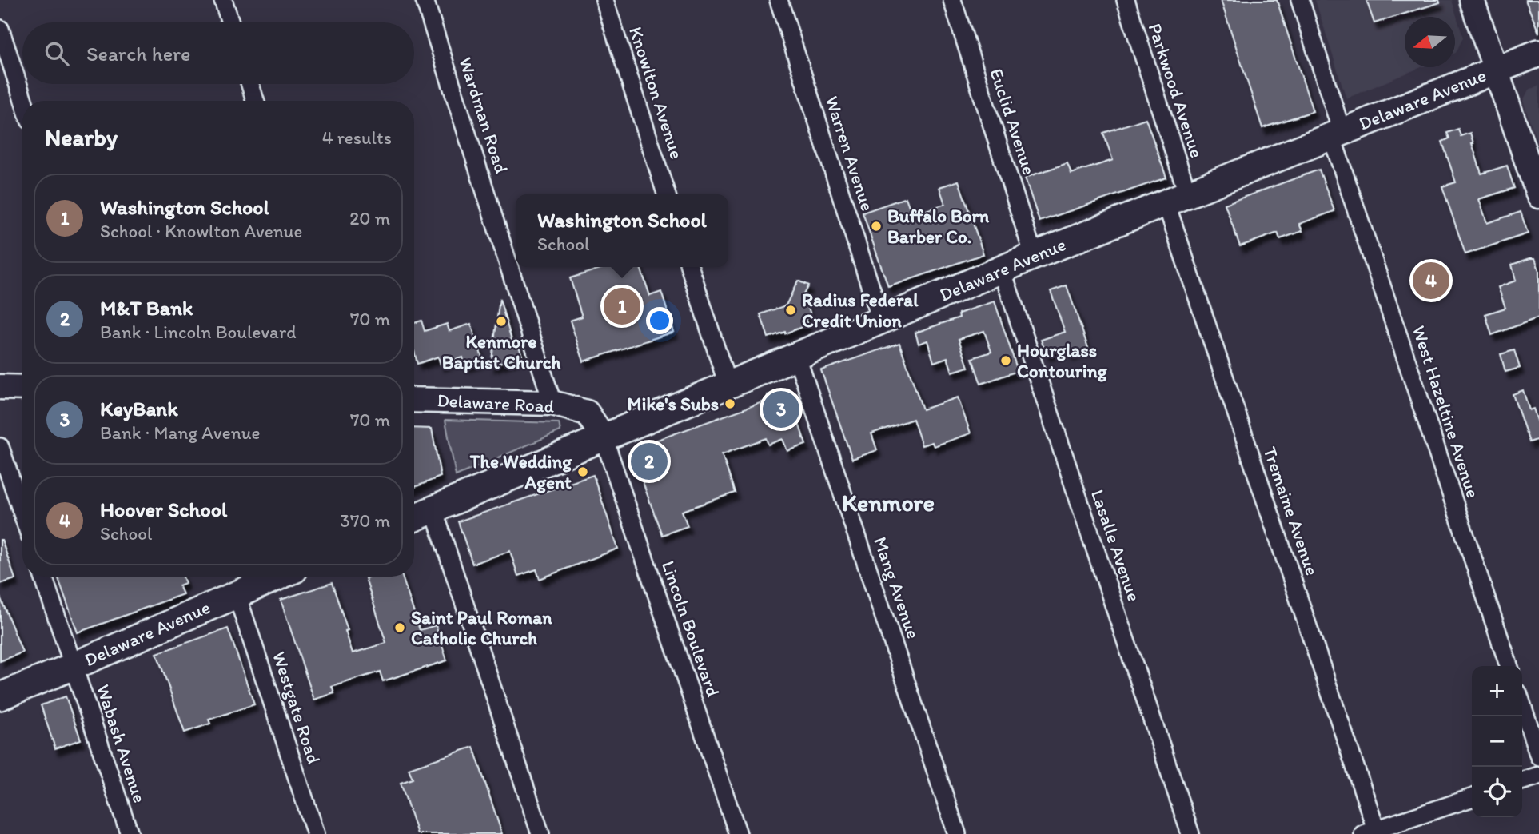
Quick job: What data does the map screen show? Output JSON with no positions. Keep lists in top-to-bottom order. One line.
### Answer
{"streets":{"main road":["Delaware Avenue"],"street":["Parkwood Avenue","Knowlton Avenue","Wardman Road","Euclid Avenue","Warren Avenue","Delaware Road","West Hazeltine Avenue","Tremaine Avenue","Lasalle Avenue","Mang Avenue","Lincoln Boulevard","Westgate Road","Wabash Avenue"]},"crossings":[["Parkwood Avenue","Delaware Avenue"],["Parkwood Avenue","Tremaine Avenue"],["Delaware Avenue","Euclid Avenue"],["Delaware Avenue","Warren Avenue"],["Delaware Avenue","Delaware Road"],["Delaware Avenue","West Hazeltine Avenue"],["Delaware Avenue","Tremaine Avenue"],["Delaware Avenue","Lasalle Avenue"],["Delaware Avenue","Mang Avenue"],["Delaware Avenue","Lincoln Boulevard"],["Delaware Avenue","Westgate Road"],["Delaware Avenue","Wabash Avenue"],["Wardman Road","Delaware Road"],["Delaware Road","Lincoln Boulevard"]],"districts":["Kenmore"],"places":["Buffalo Born Barber Co.","Radius Federal Credit Union","Kenmore Baptist Church","Hourglass Contouring","Mike's Subs","The Wedding Agent","Saint Paul Roman Catholic Church"],"north":"left","page":{"search":"Search here","heading":["Nearby","4 results"],"list":[{"mark":"1","name":"Washington School","note":"School · Knowlton Avenue","value":"20 m"},{"mark":"2","name":"M&T Bank","note":"Bank · Lincoln Boulevard","value":"70 m"},{"mark":"3","name":"KeyBank","note":"Bank · Mang Avenue","value":"70 m"},{"mark":"4","name":"Hoover School","note":"School","value":"370 m"}],"popup":["Washington School","School"],"pins":["4","1","3","2"],"map_buttons":["+","−"]}}
